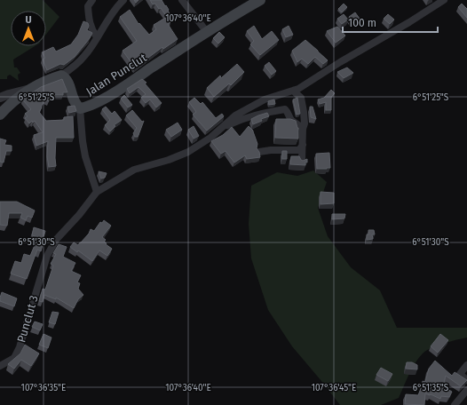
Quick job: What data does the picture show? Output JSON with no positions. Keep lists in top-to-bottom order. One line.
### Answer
{"streets":{"main road":["Jalan Punclut"],"street":["Punclut 3"]},"scale_bar":"100 m","north":"top","coordinates":["107°36'40\"E","6°51'25\"S","6°51'30\"S","107°36'35\"E","107°36'45\"E","6°51'35\"S"]}
